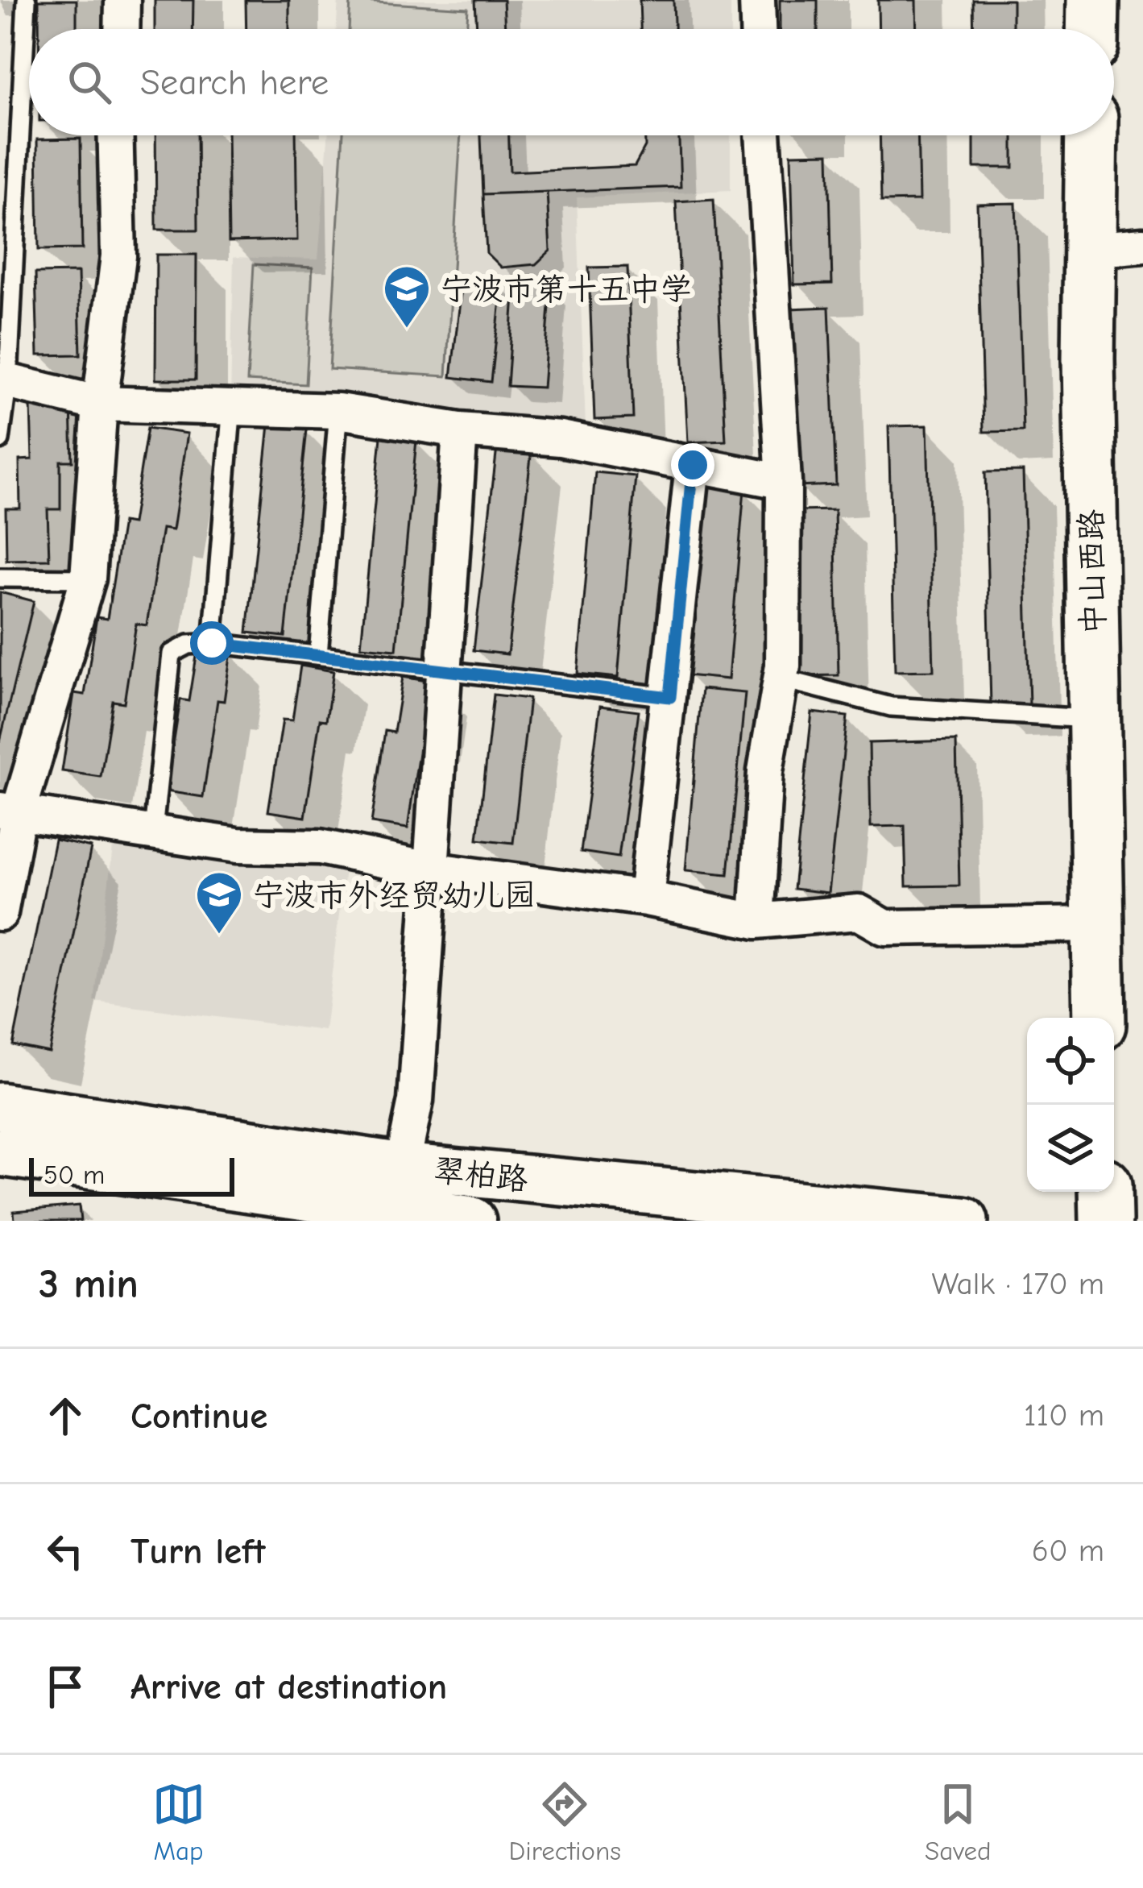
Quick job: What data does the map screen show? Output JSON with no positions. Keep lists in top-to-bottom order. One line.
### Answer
{"streets":{"main road":["中山西路","翠柏路"]},"places":{"school or university":["宁波市第十五中学","宁波市外经贸幼儿园"]},"scale_bar":"50 m","page":{"search":"Search here","scale":"50 m","heading":["3 min","Walk · 170 m"],"list":[["Continue","110 m"],["Turn left","60 m"],"Arrive at destination"],"nav":["Map","Directions","Saved"]}}
